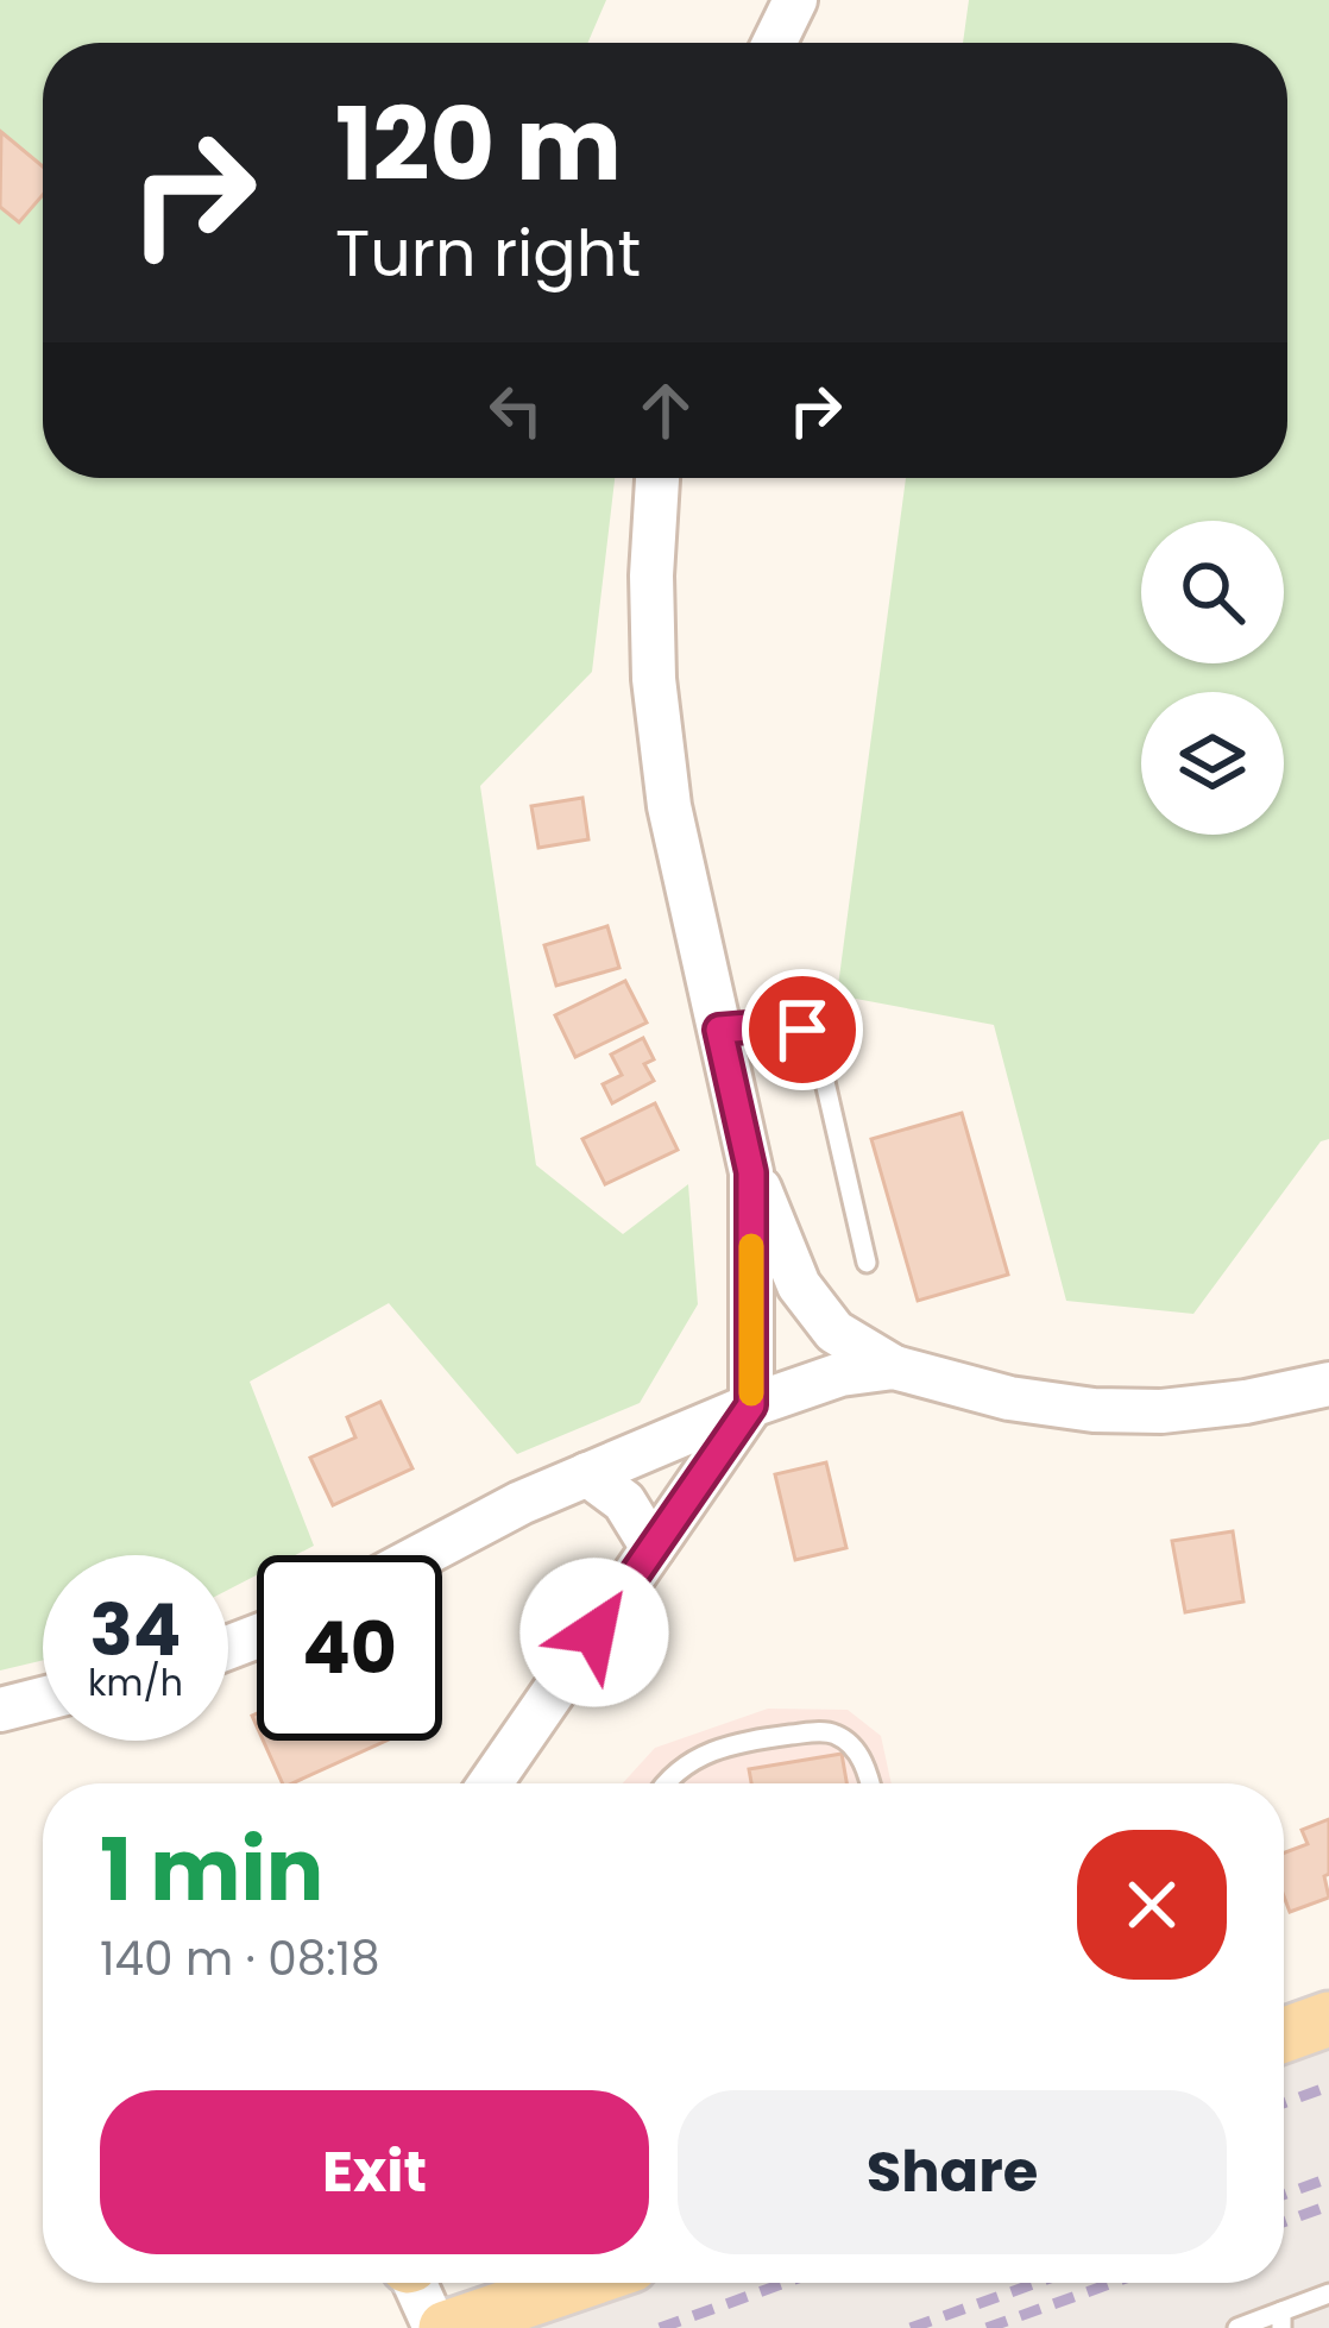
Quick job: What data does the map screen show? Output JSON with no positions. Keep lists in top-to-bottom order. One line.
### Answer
{"page":{"turn":["120 m","Turn right"],"speed":"34 km/h","limit":"40","heading":["1 min","140 m · 08:18"],"buttons":["Exit","Share"]}}
